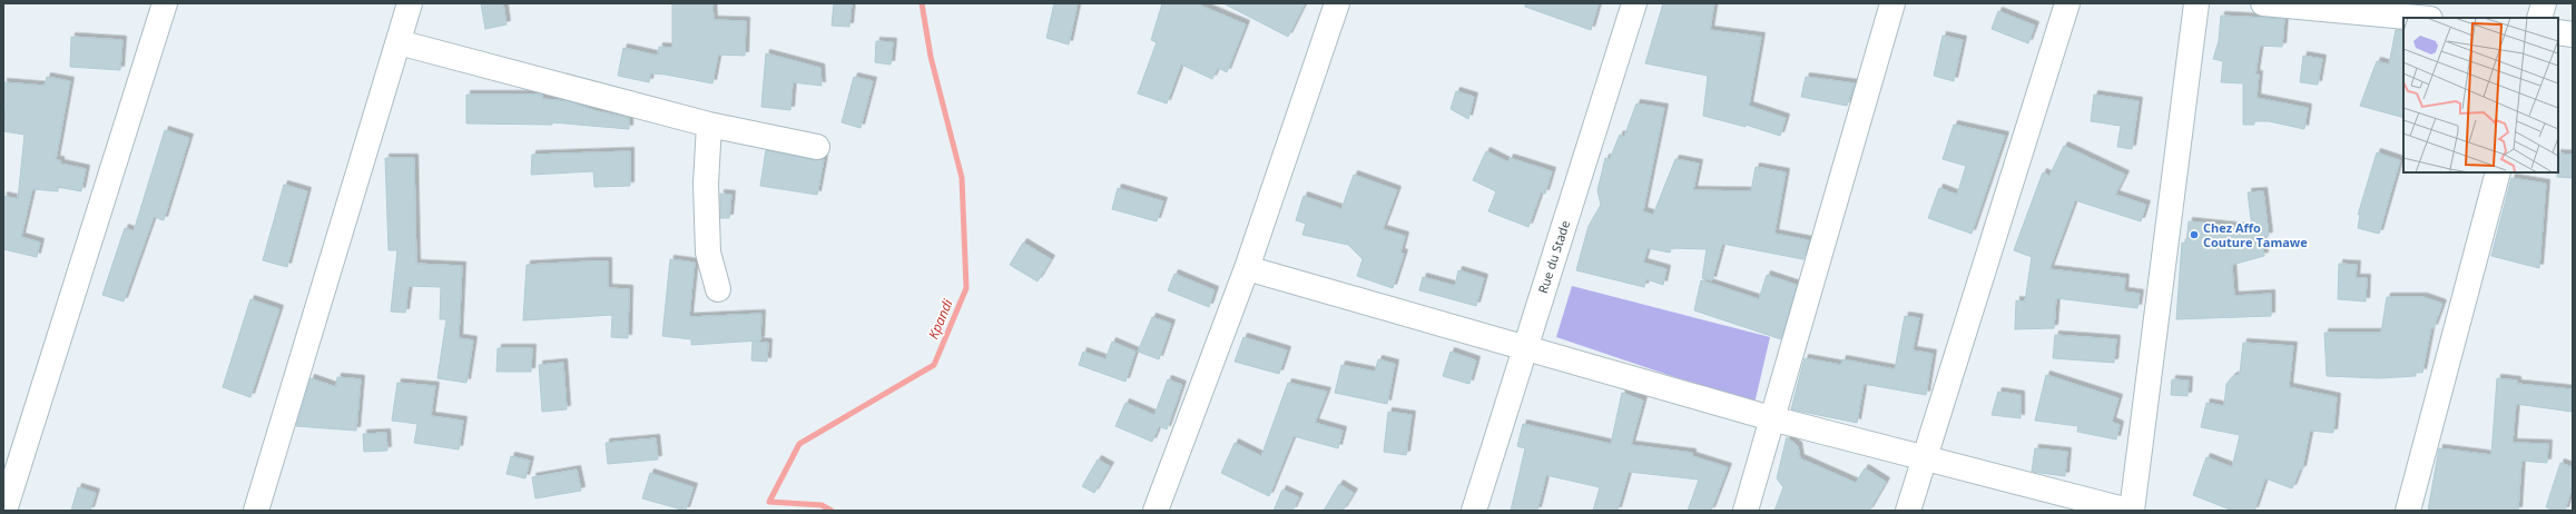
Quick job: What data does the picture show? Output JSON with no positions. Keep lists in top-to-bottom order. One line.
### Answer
{"streets":{"street":["Rue du Stade"]},"water":["Kpandi"],"places":["Chez Affo Couture Tamawe"]}
